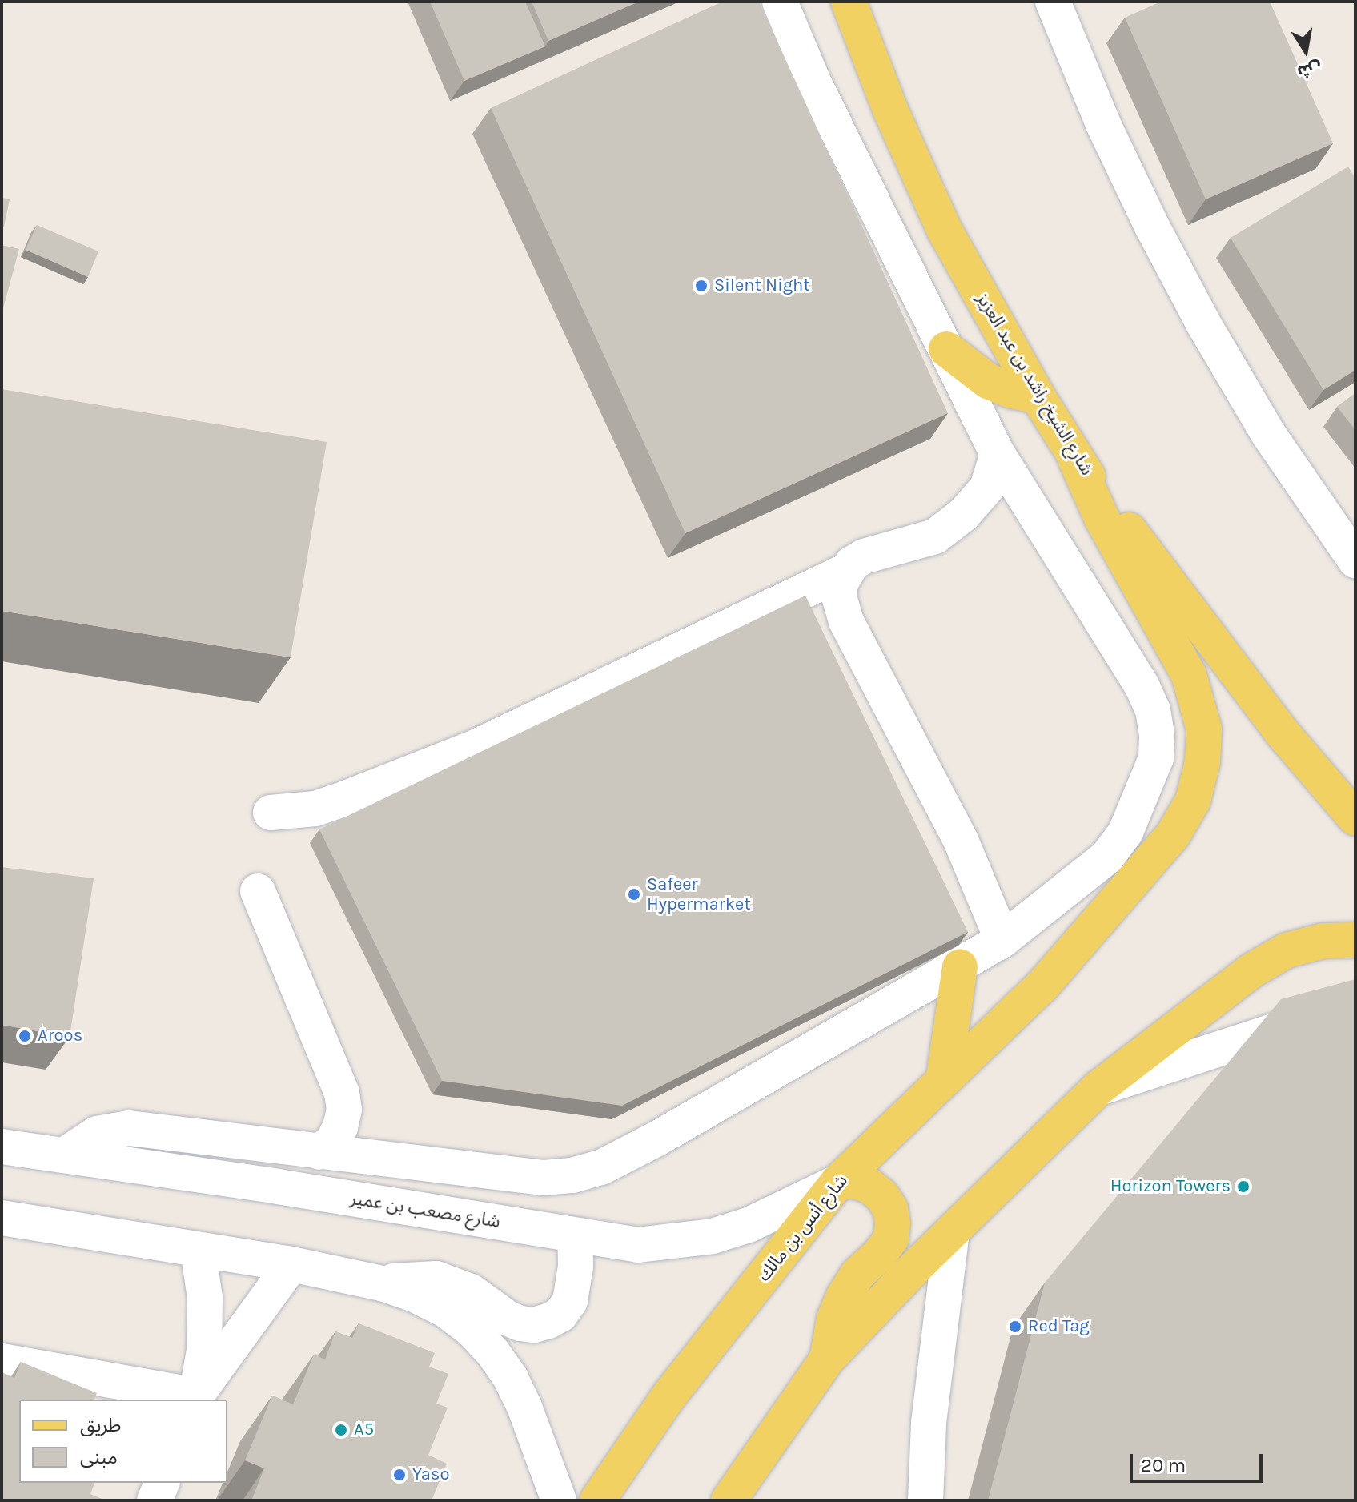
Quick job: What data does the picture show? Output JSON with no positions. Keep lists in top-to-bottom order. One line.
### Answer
{"streets":{"main road":["شارع الشيخ راشد بن عبد العزيز","شارع أنس بن مالك"],"street":["شارع مصعب بن عمير"]},"crossings":[["شارع الشيخ راشد بن عبد العزيز","شارع أنس بن مالك"],["شارع مصعب بن عمير","شارع أنس بن مالك"]],"places":["Silent Night","Safeer Hypermarket","Aroos","Horizon Towers","Red Tag","A5","Yaso"],"legend":["طريق","مبنى"],"scale_bar":"20 m","north":"bottom"}
